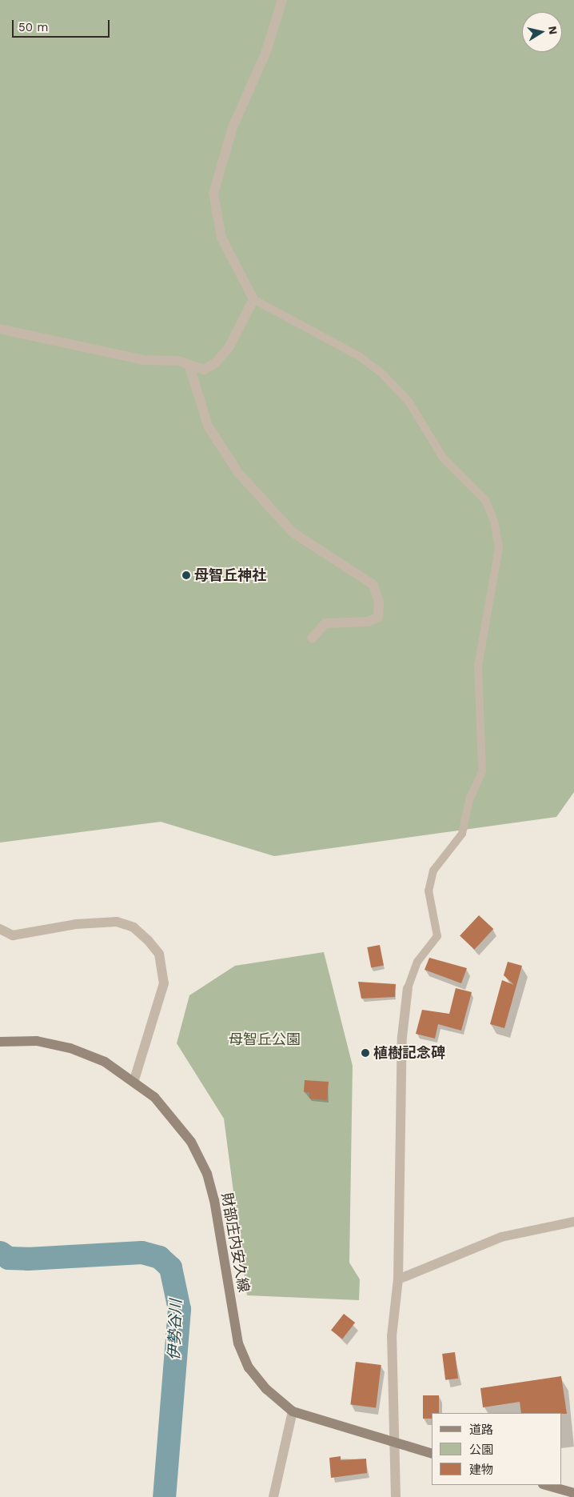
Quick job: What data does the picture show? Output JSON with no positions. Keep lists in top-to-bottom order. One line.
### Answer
{"streets":{"main road":["財部庄内安久線"]},"water":["伊勢谷川"],"parks":["母智丘公園"],"places":["母智丘神社","植樹記念碑"],"legend":["道路","公園","建物"],"scale_bar":"50 m","north":"right"}
